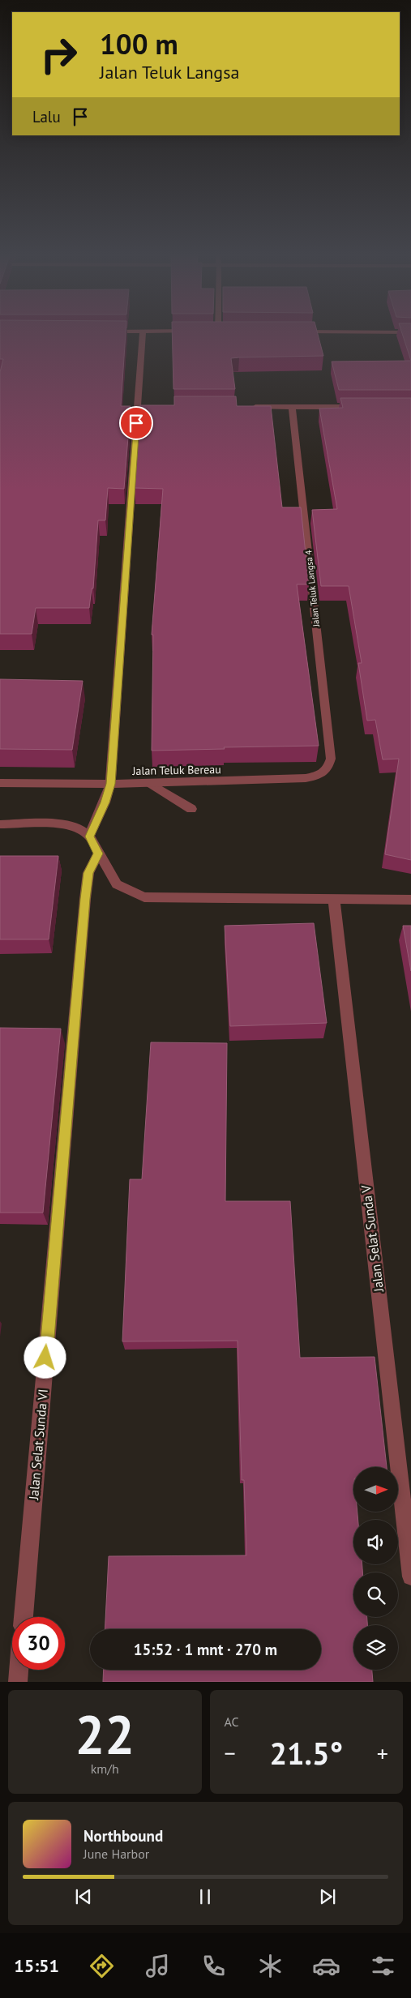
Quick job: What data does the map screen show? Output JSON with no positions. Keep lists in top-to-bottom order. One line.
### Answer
{"streets":{"street":["Jalan Teluk Langsa 4","Jalan Teluk Bereau","Jalan Selat Sunda V","Jalan Selat Sunda VI"]},"crossings":[["Jalan Teluk Langsa 4","Jalan Teluk Bereau"]],"north":"right","page":{"turn":["100 m","Jalan Teluk Langsa"],"then":"Lalu","limit":"30","trip":"15:52 · 1 mnt · 270 m","tile":[["22","km/h"],"AC"],"heat":["−","21.5°","+"],"song":["Northbound","June Harbor"],"tabs":"15:51"}}
